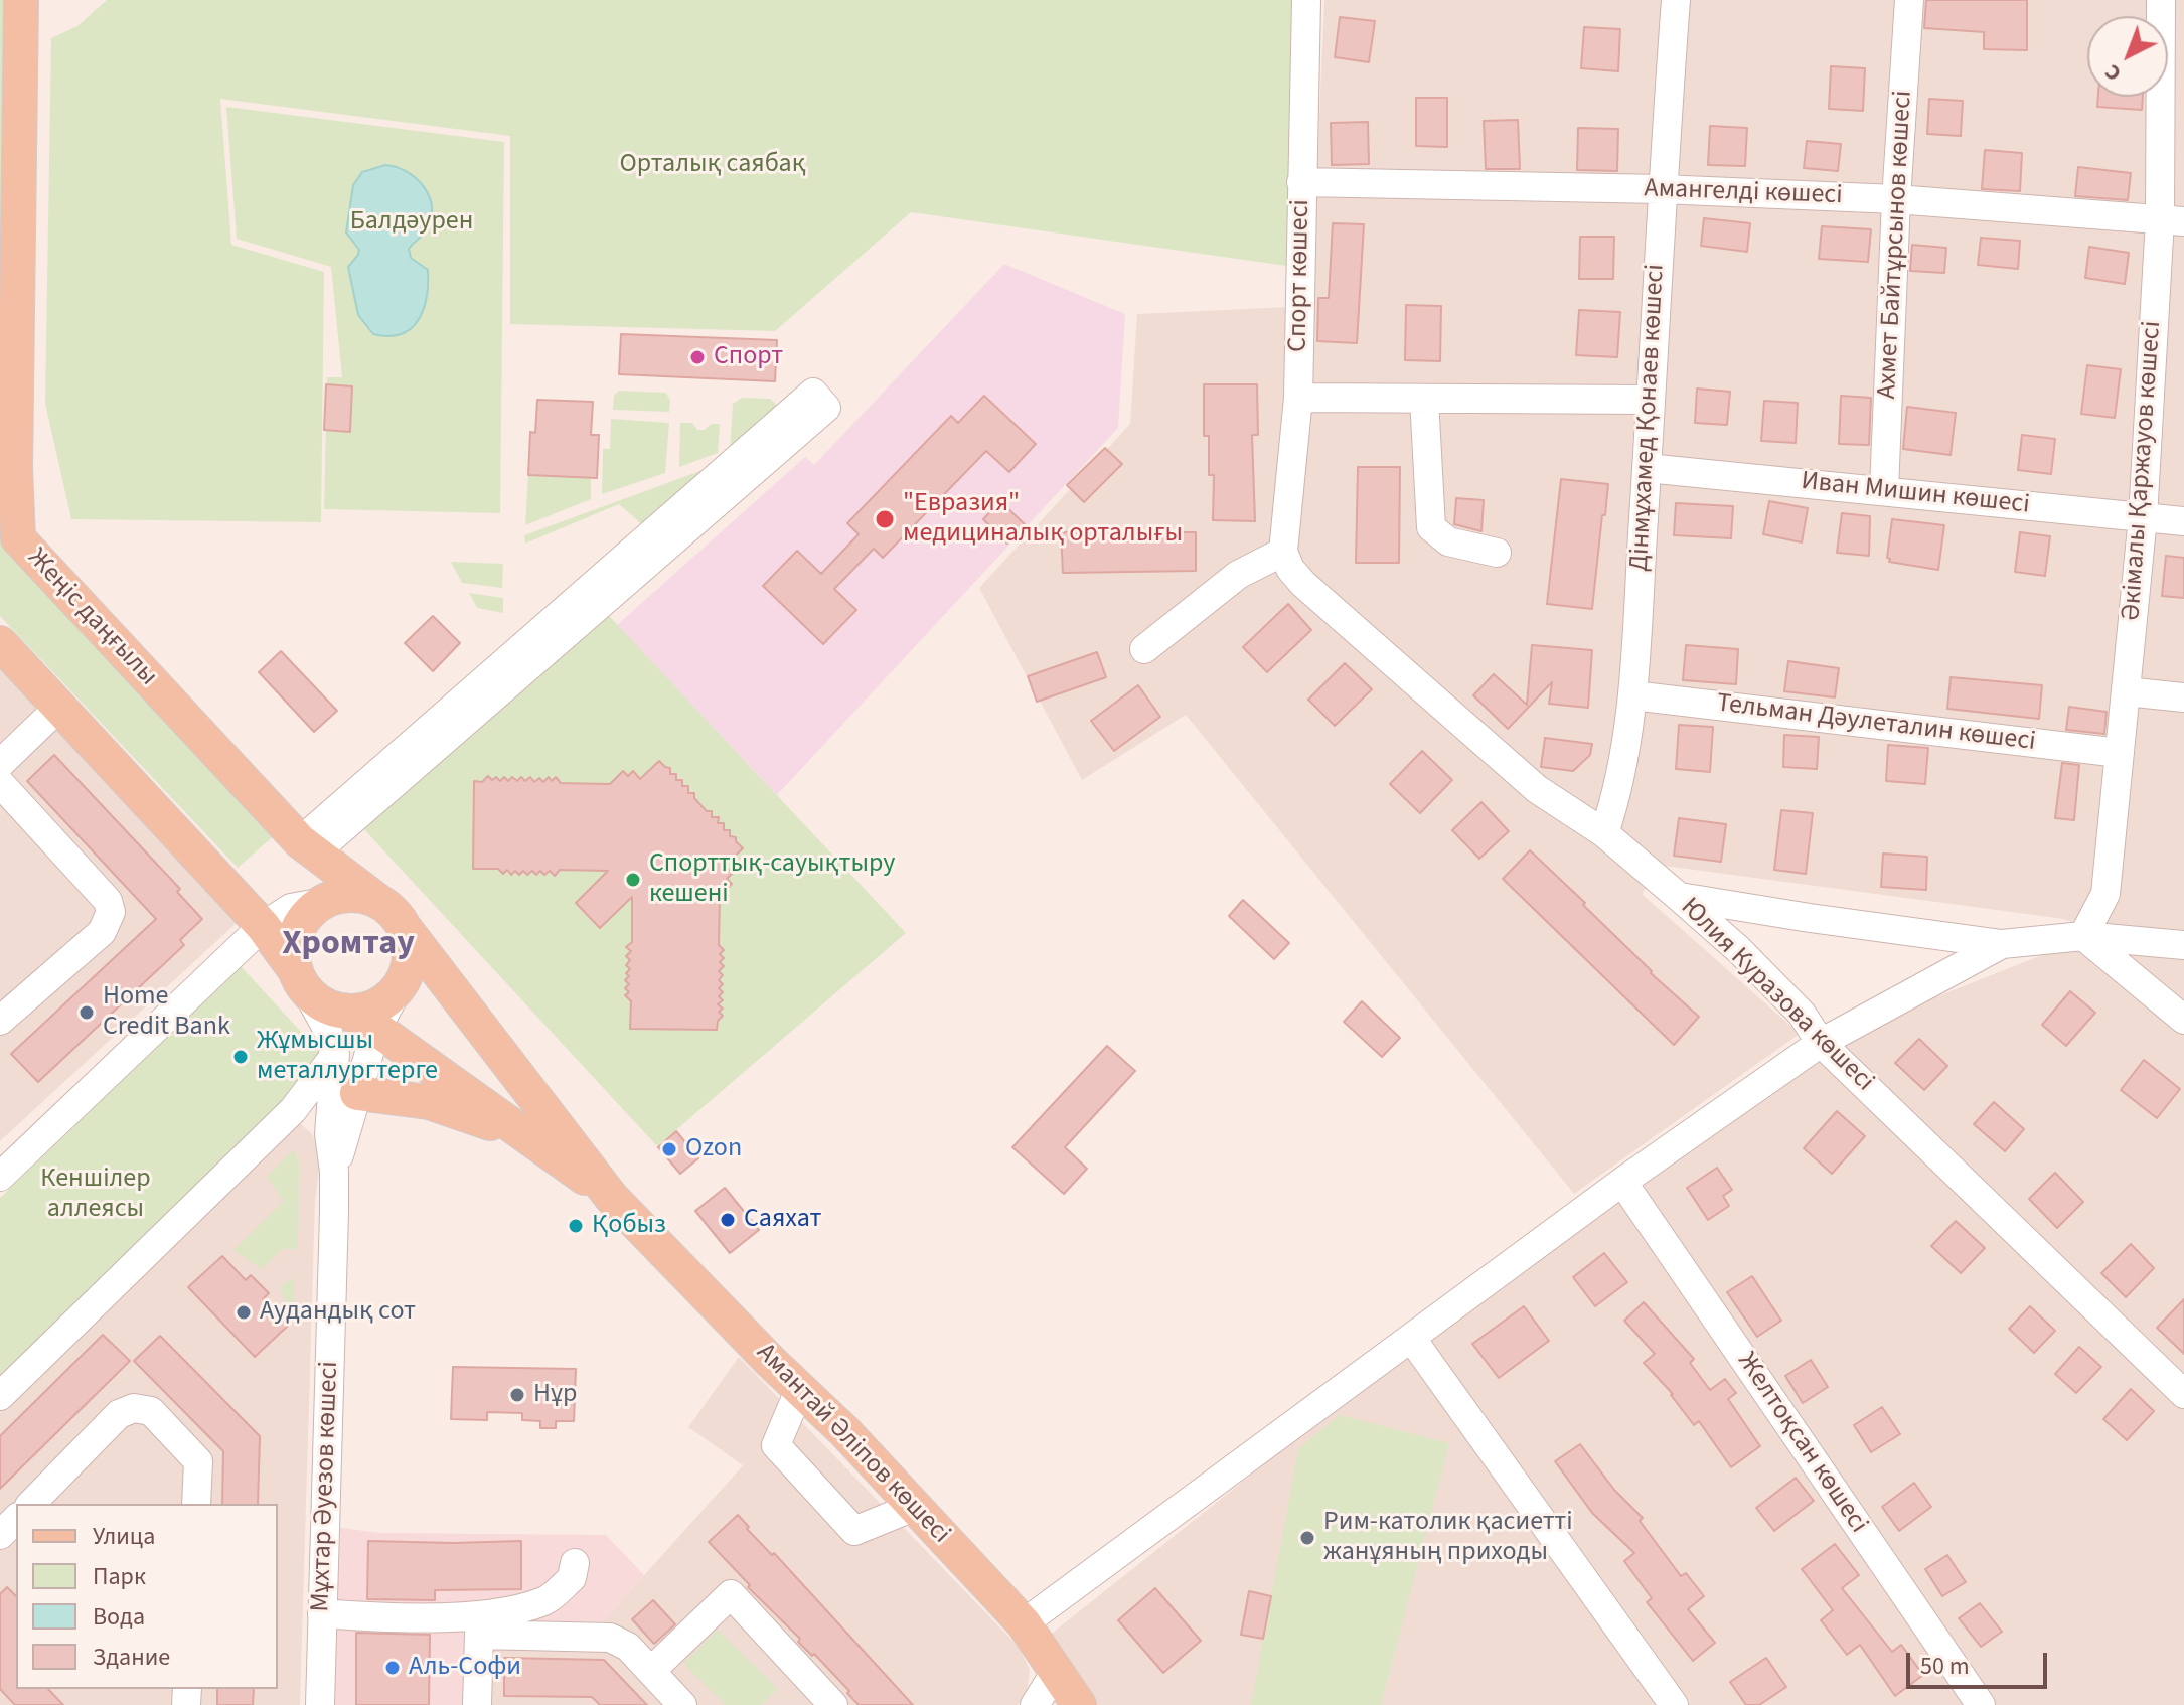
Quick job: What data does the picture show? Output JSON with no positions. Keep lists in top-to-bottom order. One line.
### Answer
{"streets":{"main road":["Жеңіс даңғылы","Амантай Әліпов көшесі"],"street":["Амангелді көшесі","Ахмет Байтұрсынов көшесі","Спорт көшесі","Дінмұхамед Қонаев көшесі","Әкімалы Қаржауов көшесі","Иван Мишин көшесі","Тельман Дәулеталин көшесі","Юлия Куразова көшесі","Желтоқсан көшесі","Мұхтар Әуезов көшесі"]},"crossings":[["Амангелді көшесі","Ахмет Байтұрсынов көшесі"],["Амангелді көшесі","Спорт көшесі"],["Амангелді көшесі","Дінмұхамед Қонаев көшесі"],["Амангелді көшесі","Әкімалы Қаржауов көшесі"],["Ахмет Байтұрсынов көшесі","Иван Мишин көшесі"],["Спорт көшесі","Юлия Куразова көшесі"],["Дінмұхамед Қонаев көшесі","Иван Мишин көшесі"],["Дінмұхамед Қонаев көшесі","Тельман Дәулеталин көшесі"],["Дінмұхамед Қонаев көшесі","Юлия Куразова көшесі"],["Әкімалы Қаржауов көшесі","Иван Мишин көшесі"],["Әкімалы Қаржауов көшесі","Тельман Дәулеталин көшесі"],["Жеңіс даңғылы","Амантай Әліпов көшесі"],["Жеңіс даңғылы","Мұхтар Әуезов көшесі"],["Амантай Әліпов көшесі","Мұхтар Әуезов көшесі"]],"districts":["Хромтау"],"parks":["Орталық саябақ","Балдәурен","Кеншілер аллеясы"],"places":["Спорт","\"Евразия\" медициналық орталығы","Спорттық-сауықтыру кешені","Home Credit Bank","Жұмысшы металлургтерге","Ozon","Саяхат","Қобыз","Аудандық сот","Нұр","Рим-католик қасиетті жанұяның приходы","Аль-Софи"],"legend":["Улица","Парк","Вода","Здание"],"scale_bar":"50 m","north":"bottom left"}
